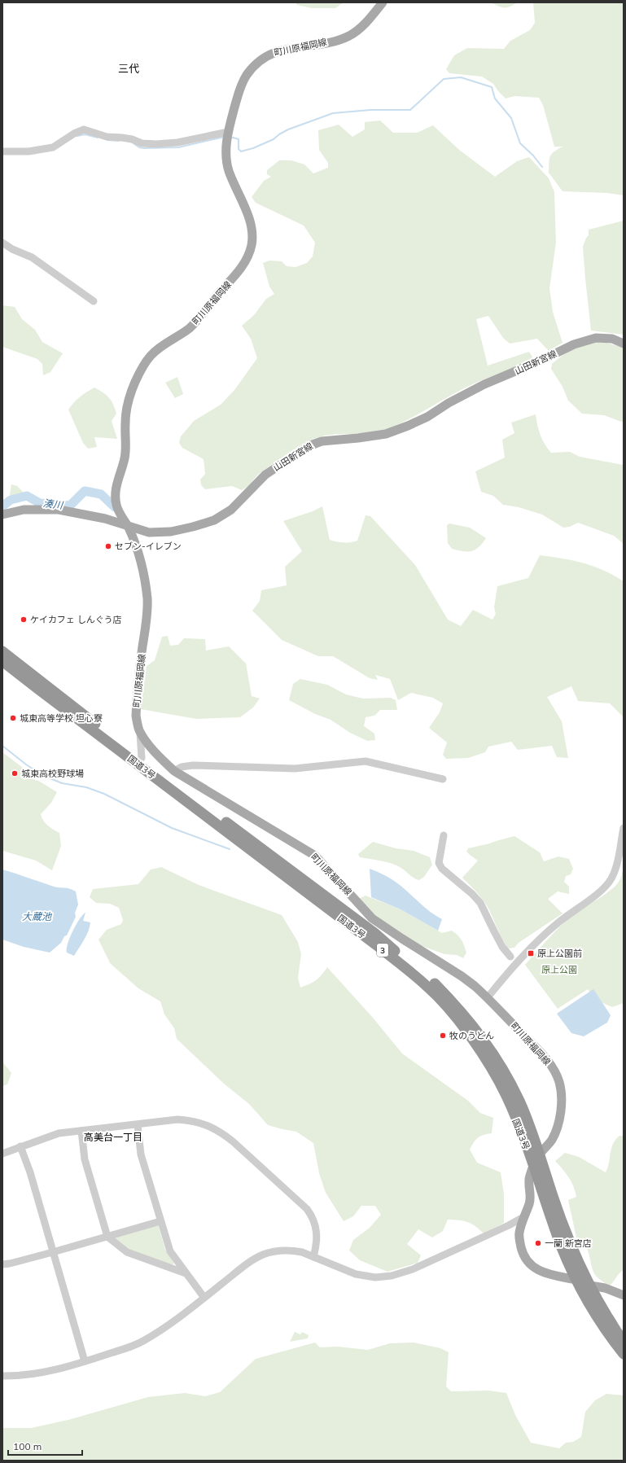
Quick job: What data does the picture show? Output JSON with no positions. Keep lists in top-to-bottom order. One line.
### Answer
{"streets":{"highway":["国道3号","3"],"main road":["町川原福岡線","山田新宮線"]},"crossings":[["町川原福岡線","山田新宮線"],["町川原福岡線","国道3号"]],"districts":["三代","高美台一丁目"],"water":["湊川","大蔵池"],"parks":["原上公園"],"places":{"other":["セブン-イレブン","ケイカフェ しんぐう店","城東高等学校 坦心寮","城東高校野球場","牧のうどん","一蘭 新宮店"],"transit":["原上公園前"]},"scale_bar":"100 m"}
